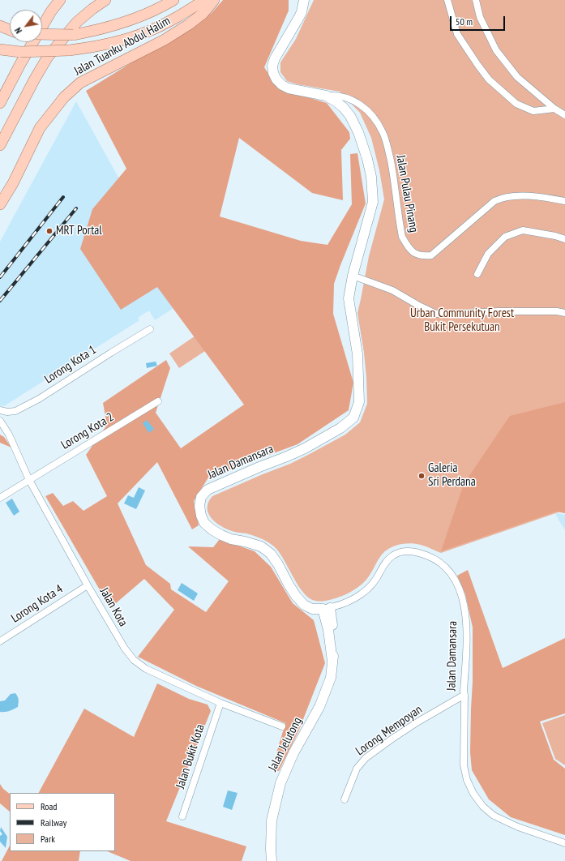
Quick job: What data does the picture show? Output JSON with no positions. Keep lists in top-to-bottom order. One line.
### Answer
{"streets":{"main road":["Jalan Tuanku Abdul Halim"],"street":["Jalan Pulau Pinang","Lorong Kota 1","Lorong Kota 2","Jalan Damansara","Lorong Kota 4","Jalan Kota","Lorong Mempoyan","Jalan Jelutong","Jalan Bukit Kota"]},"crossings":[["Jalan Pulau Pinang","Jalan Damansara"],["Lorong Kota 2","Jalan Kota"],["Jalan Damansara","Lorong Mempoyan"],["Jalan Damansara","Jalan Jelutong"],["Lorong Kota 4","Jalan Kota"],["Jalan Kota","Jalan Bukit Kota"]],"parks":["Urban Community Forest Bukit Persekutuan"],"places":["MRT Portal","Galeria Sri Perdana"],"legend":["Road","Railway","Park"],"scale_bar":"50 m","north":"bottom left"}
